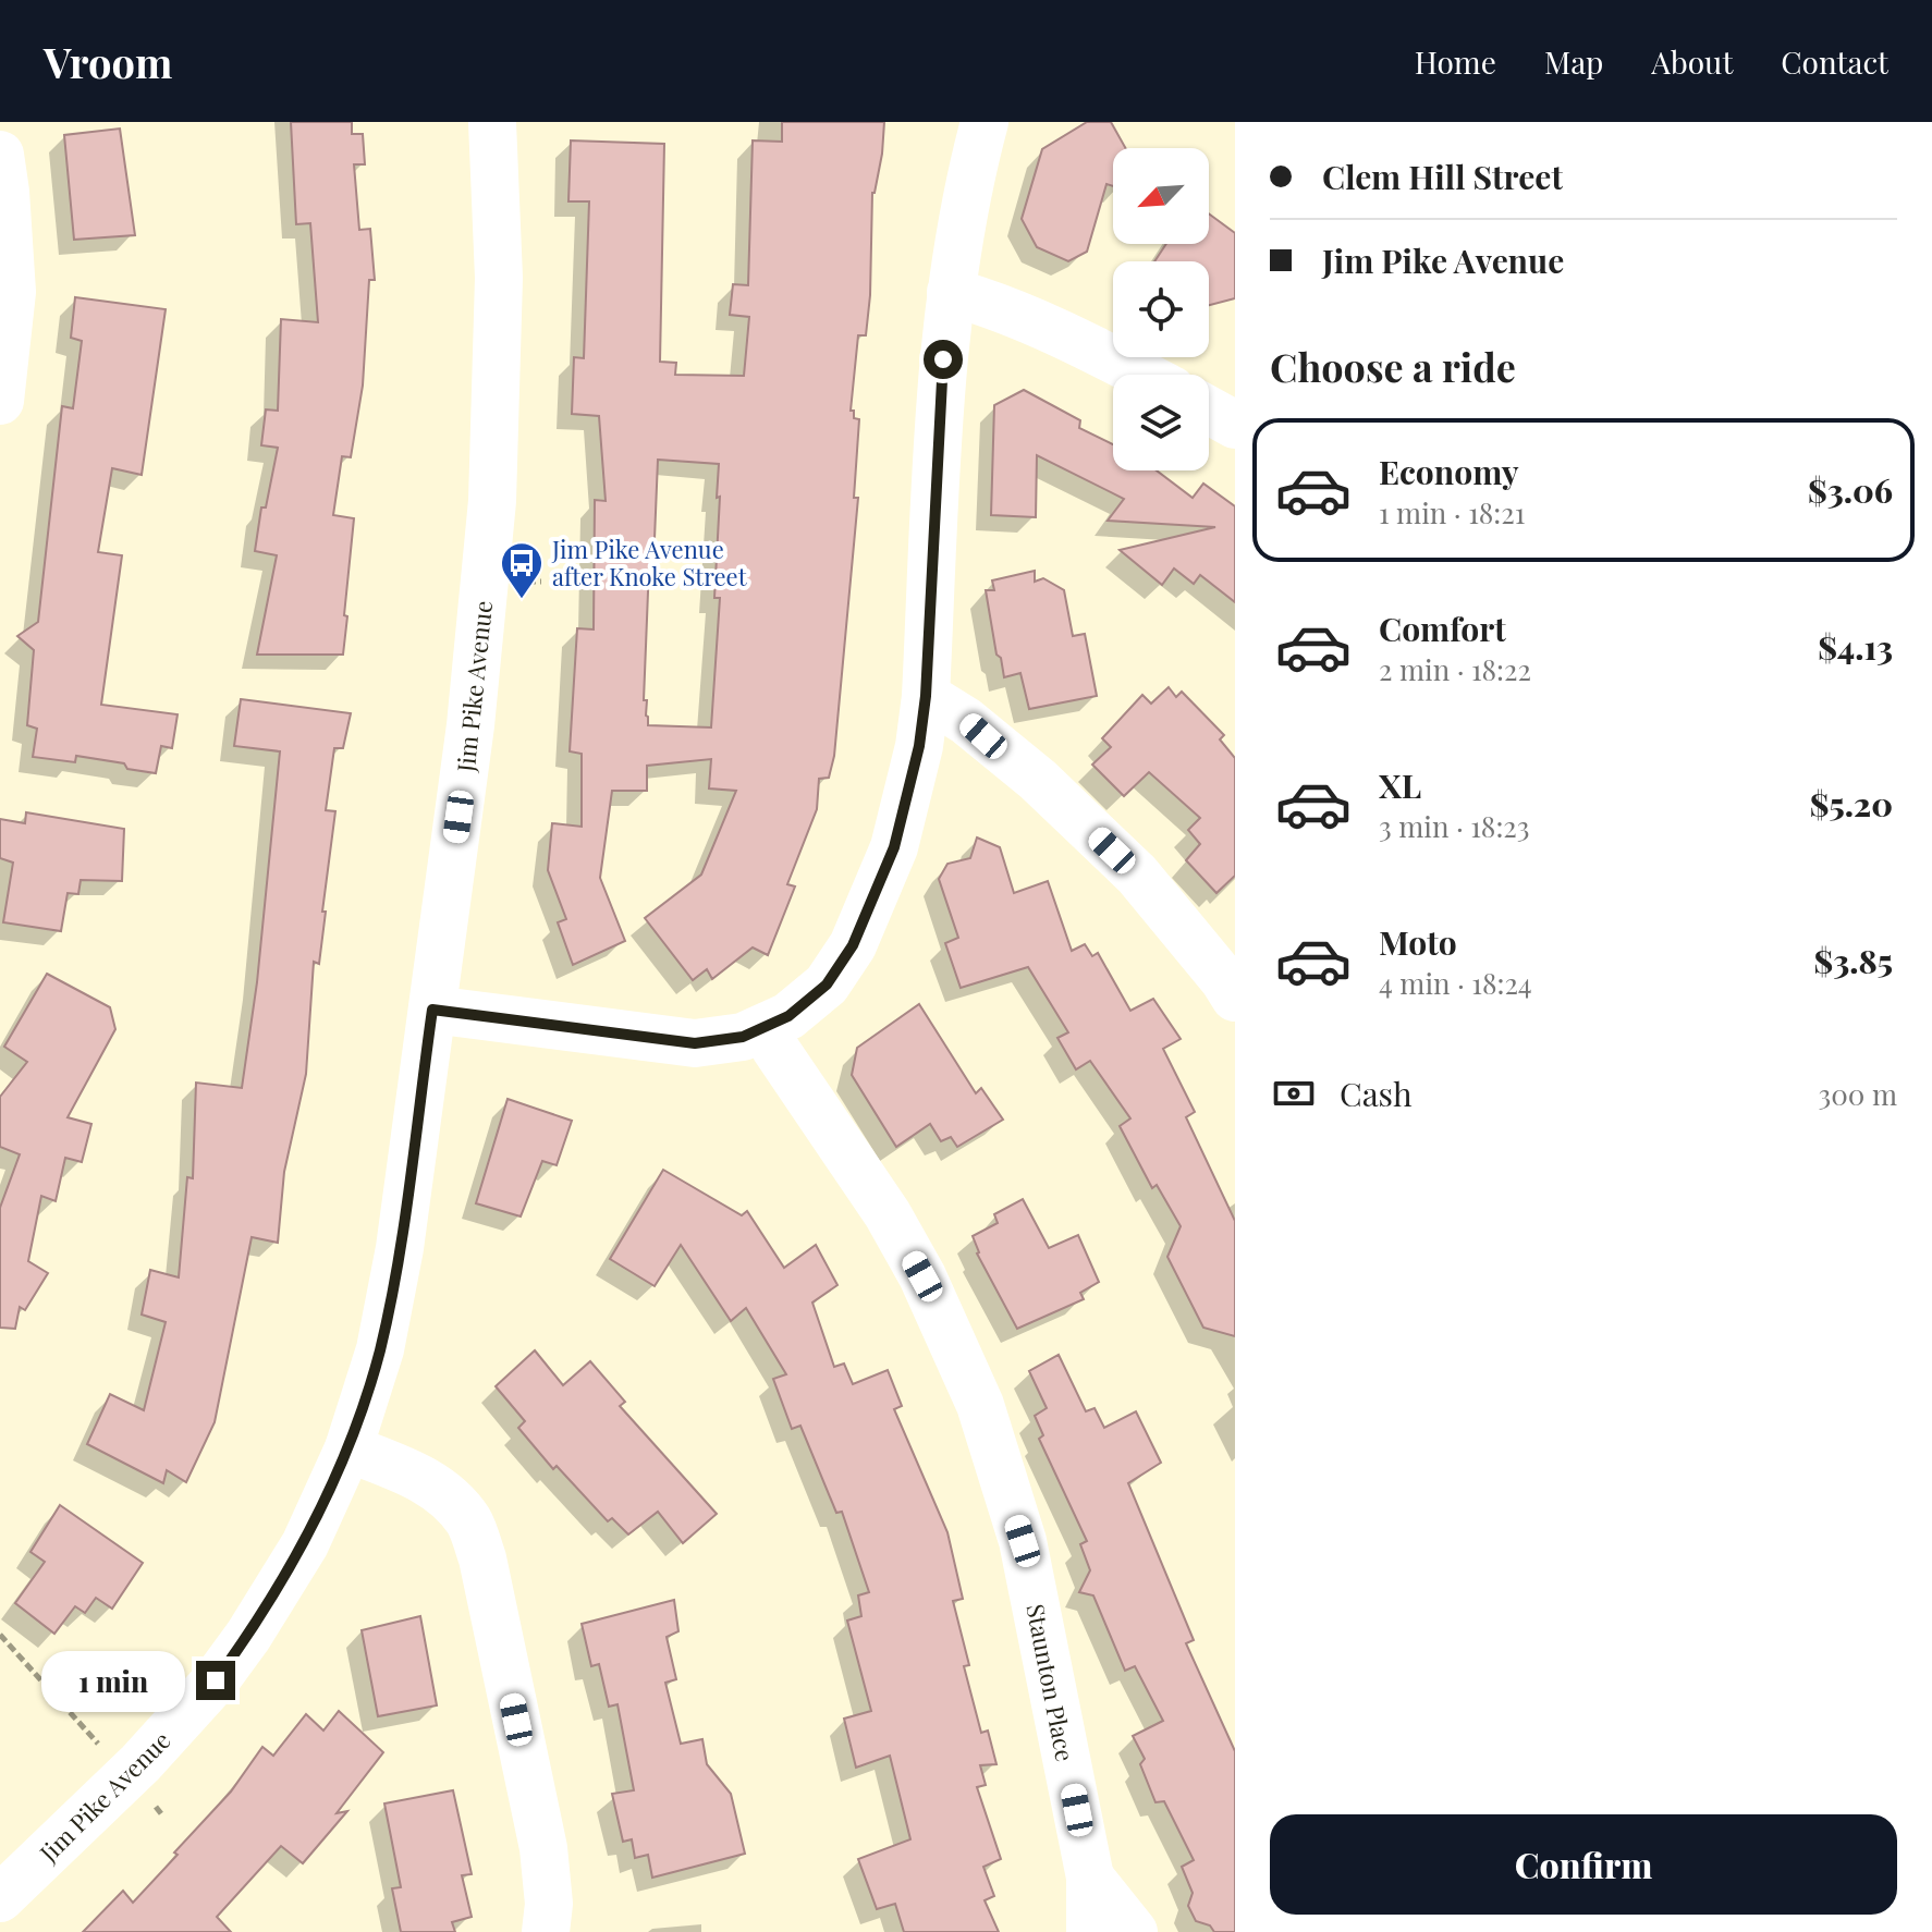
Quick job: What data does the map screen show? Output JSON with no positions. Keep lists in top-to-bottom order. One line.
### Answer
{"streets":{"street":["Jim Pike Avenue","Staunton Place"]},"places":{"bus stop":["Jim Pike Avenue after Knoke Street"]},"north":"bottom left","page":{"header":"Vroom","nav":["Home","Map","About","Contact"],"banner":["Clem Hill Street","Jim Pike Avenue"],"heading":"Choose a ride","list":[{"name":"Economy","note":"1 min · 18:21","value":"$3.06"},{"name":"Comfort","note":"2 min · 18:22","value":"$4.13"},{"name":"XL","note":"3 min · 18:23","value":"$5.20"},{"name":"Moto","note":"4 min · 18:24","value":"$3.85"}],"pay":["Cash","300 m"],"bubble":"1 min","buttons":"Confirm"}}
